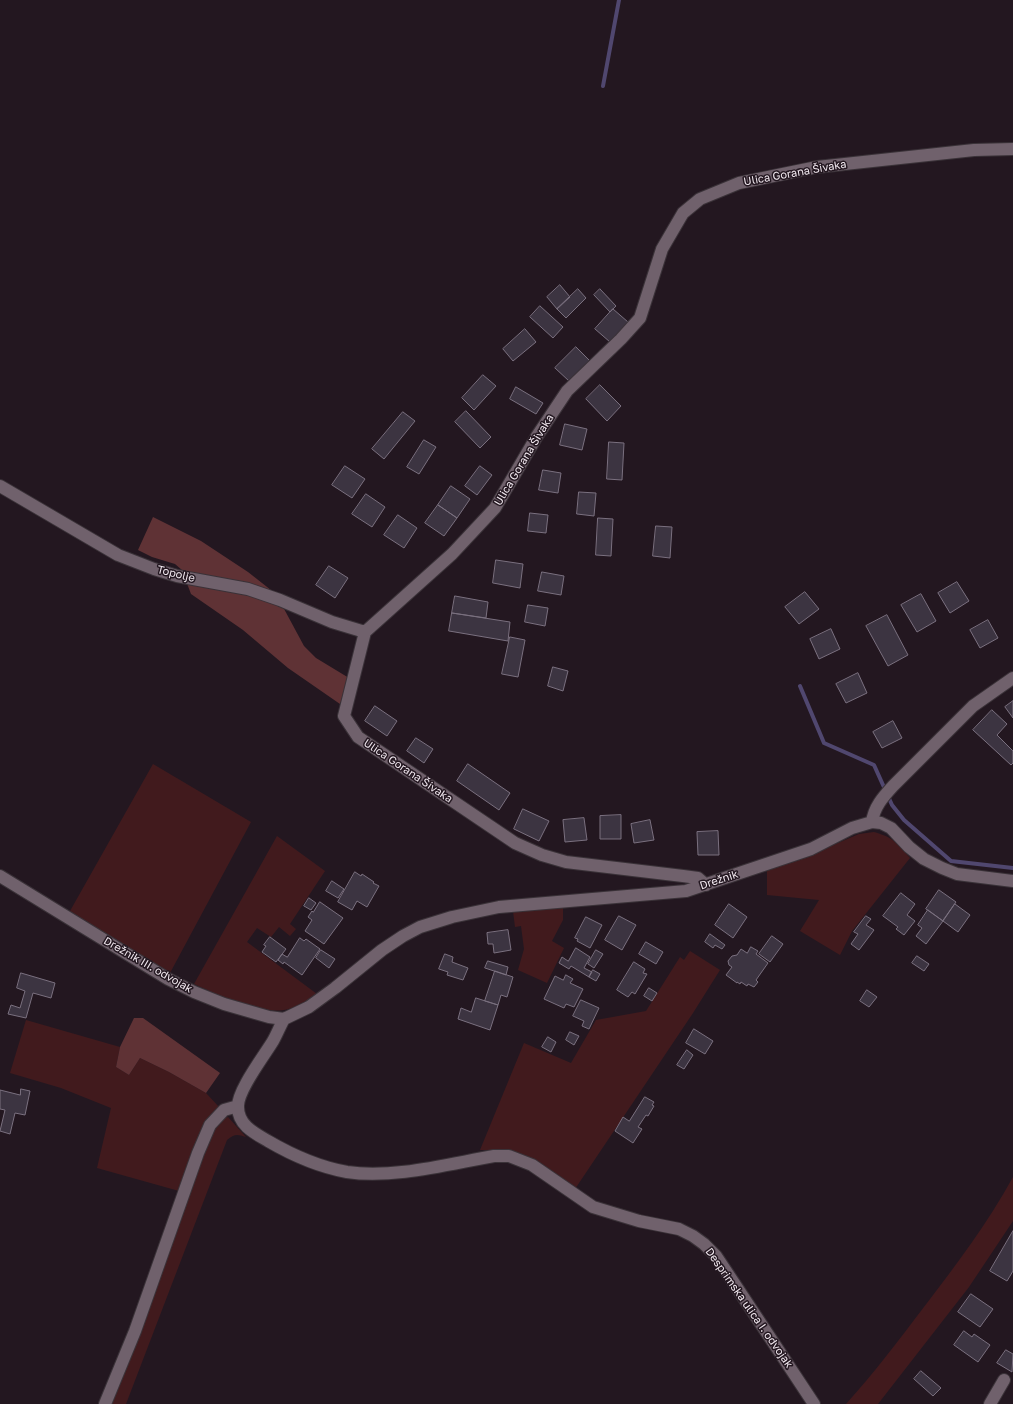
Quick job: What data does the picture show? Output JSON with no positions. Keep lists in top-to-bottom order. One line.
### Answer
{"streets":{"street":["Ulica Gorana Šivaka","Topolje","Drežnik","Drežnik III. odvojak","Desprimska ulica I. odvojak"]},"crossings":[["Ulica Gorana Šivaka","Topolje"],["Ulica Gorana Šivaka","Drežnik"],["Drežnik","Drežnik III. odvojak"]]}
